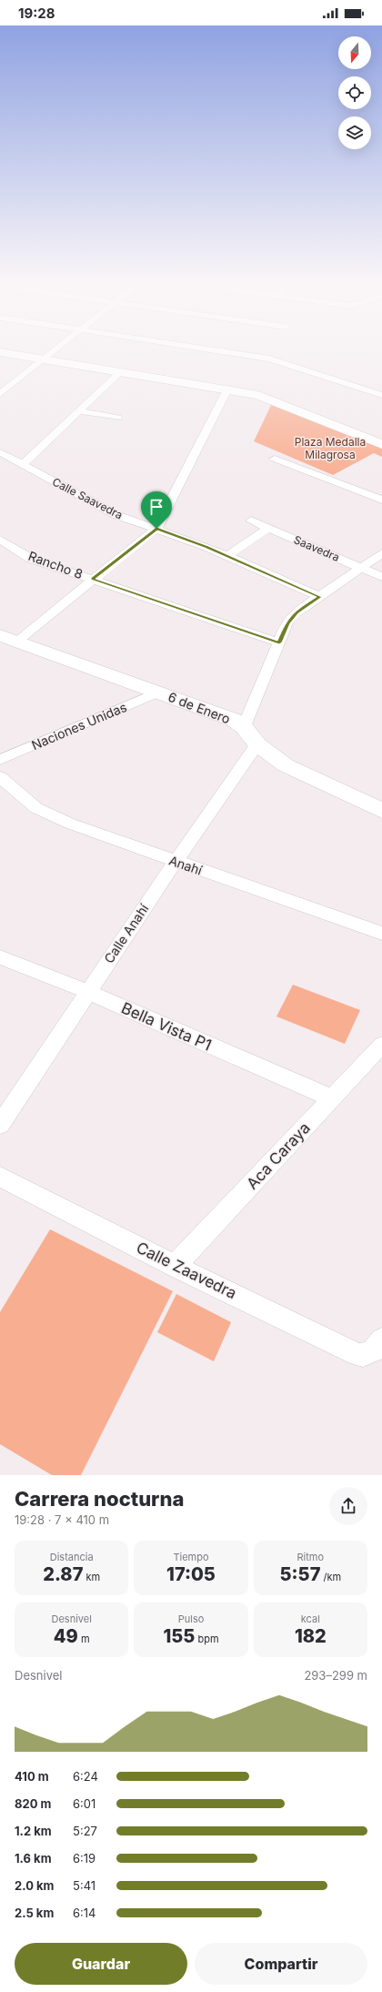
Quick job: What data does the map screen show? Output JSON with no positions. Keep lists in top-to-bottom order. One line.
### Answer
{"streets":{"street":["Calle Saavedra","Saavedra","Rancho 8","6 de Enero","Naciones Unidas","Anahí","Calle Anahí","Bella Vista P1","Aca Caraya","Calle Zaavedra"]},"crossings":[["6 de Enero","Naciones Unidas"],["6 de Enero","Calle Anahí"],["Anahí","Calle Anahí"],["Calle Anahí","Bella Vista P1"],["Bella Vista P1","Aca Caraya"],["Aca Caraya","Calle Zaavedra"]],"parks":["Plaza Medalla Milagrosa"],"north":"bottom","page":{"status":"19:28","heading":["Carrera nocturna","19:28 · 7 × 410 m"],"stats":[["Distancia","2.87 km"],["Tiempo","17:05"],["Ritmo","5:57 /km"],["Desnivel","49 m"],["Pulso","155 bpm"],["kcal","182"]],"chart":["Desnivel","293–299 m"],"list":[{"name":"410 m","note":"6:24"},{"name":"820 m","note":"6:01"},{"name":"1.2 km","note":"5:27"},{"name":"1.6 km","note":"6:19"},{"name":"2.0 km","note":"5:41"},{"name":"2.5 km","note":"6:14"}],"buttons":["Guardar","Compartir"]}}
